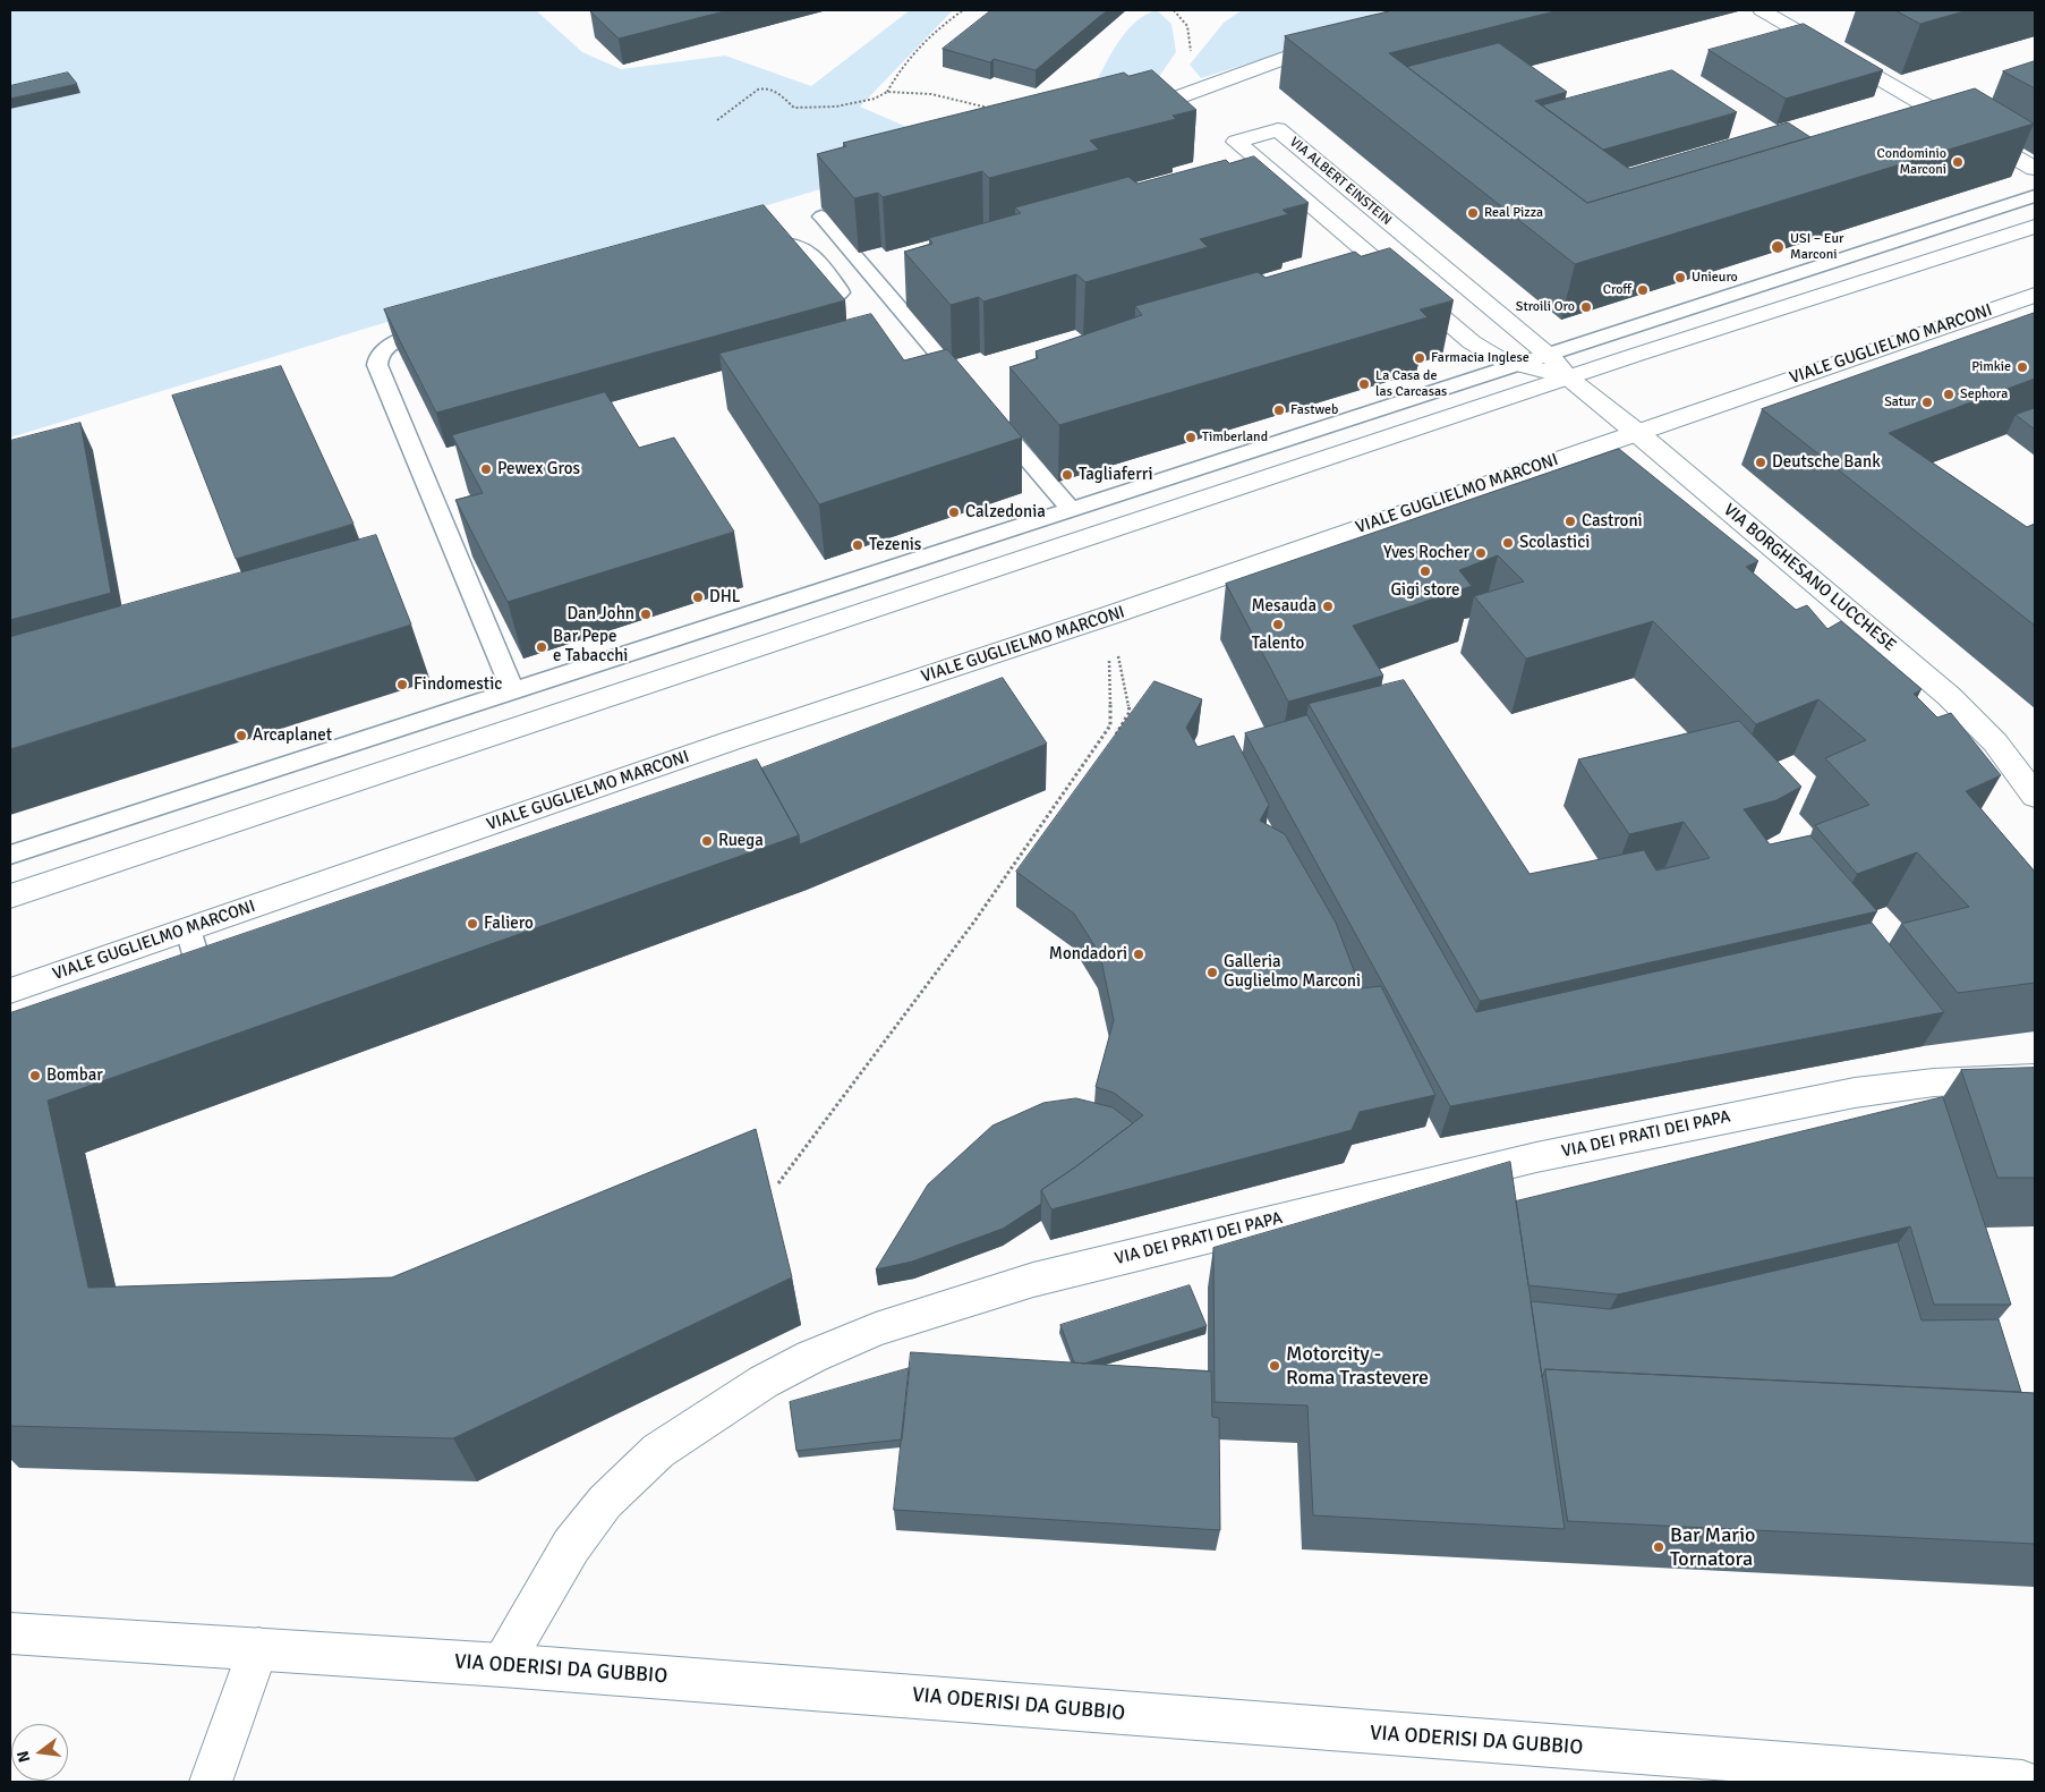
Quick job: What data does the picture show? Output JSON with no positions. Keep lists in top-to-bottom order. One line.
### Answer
{"streets":{"main road":["VIA ALBERT EINSTEIN","VIALE GUGLIELMO MARCONI","VIA BORGHESANO LUCCHESE","VIA DEI PRATI DEI PAPA","VIA ODERISI DA GUBBIO"]},"crossings":[["VIA ALBERT EINSTEIN","VIA BORGHESANO LUCCHESE"],["VIALE GUGLIELMO MARCONI","VIA BORGHESANO LUCCHESE"],["VIA DEI PRATI DEI PAPA","VIA ODERISI DA GUBBIO"]],"places":["Condominio Marconi","Real Pizza","USI – Eur Marconi","Unieuro","Croff","Stroili Oro","Farmacia Inglese","Pimkie","La Casa de las Carcasas","Sephora","Satur","Fastweb","Timberland","Deutsche Bank","Pewex Gros","Tagliaferri","Calzedonia","Castroni","Scolastici","Tezenis","Yves Rocher","Gigi store","DHL","Mesauda","Dan John","Talento","Bar Pepe e Tabacchi","Findomestic","Arcaplanet","Ruega","Faliero","Mondadori","Galleria Guglielmo Marconi","Bombar","Motorcity - Roma Trastevere","Bar Mario Tornatora"],"north":"left"}
